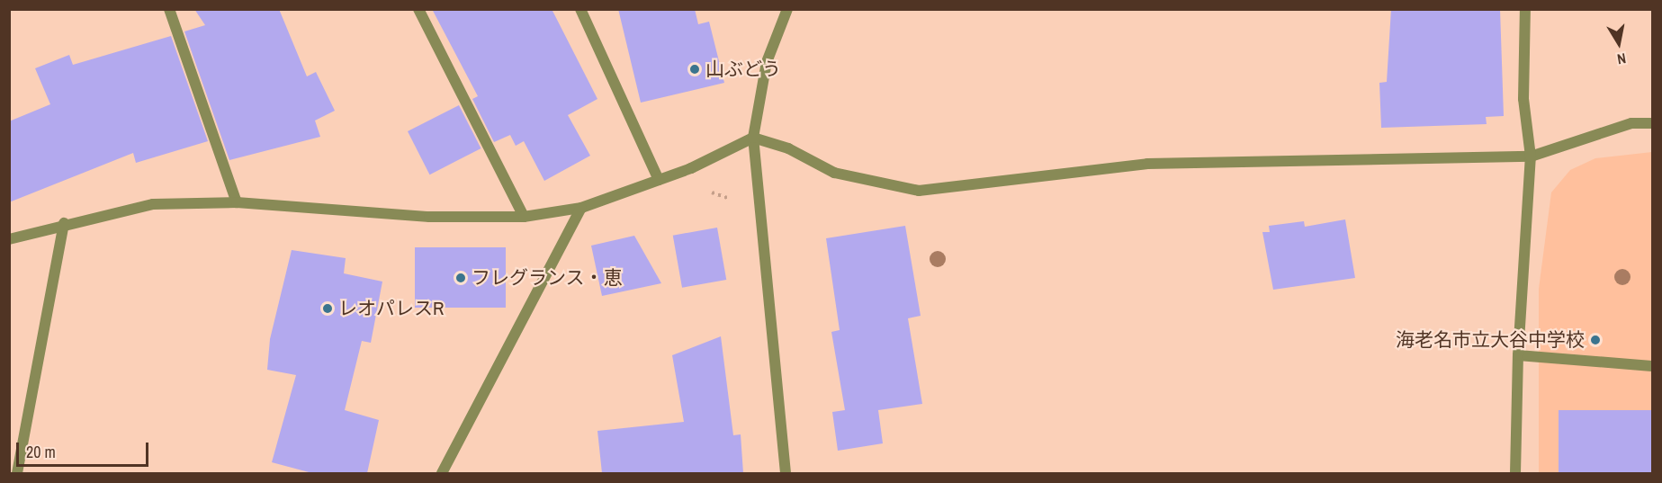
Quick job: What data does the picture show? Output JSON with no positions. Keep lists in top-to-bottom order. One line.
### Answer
{"places":["山ぶどう","フレグランス・恵","レオパレスR","海老名市立大谷中学校"],"scale_bar":"20 m","north":"bottom"}
